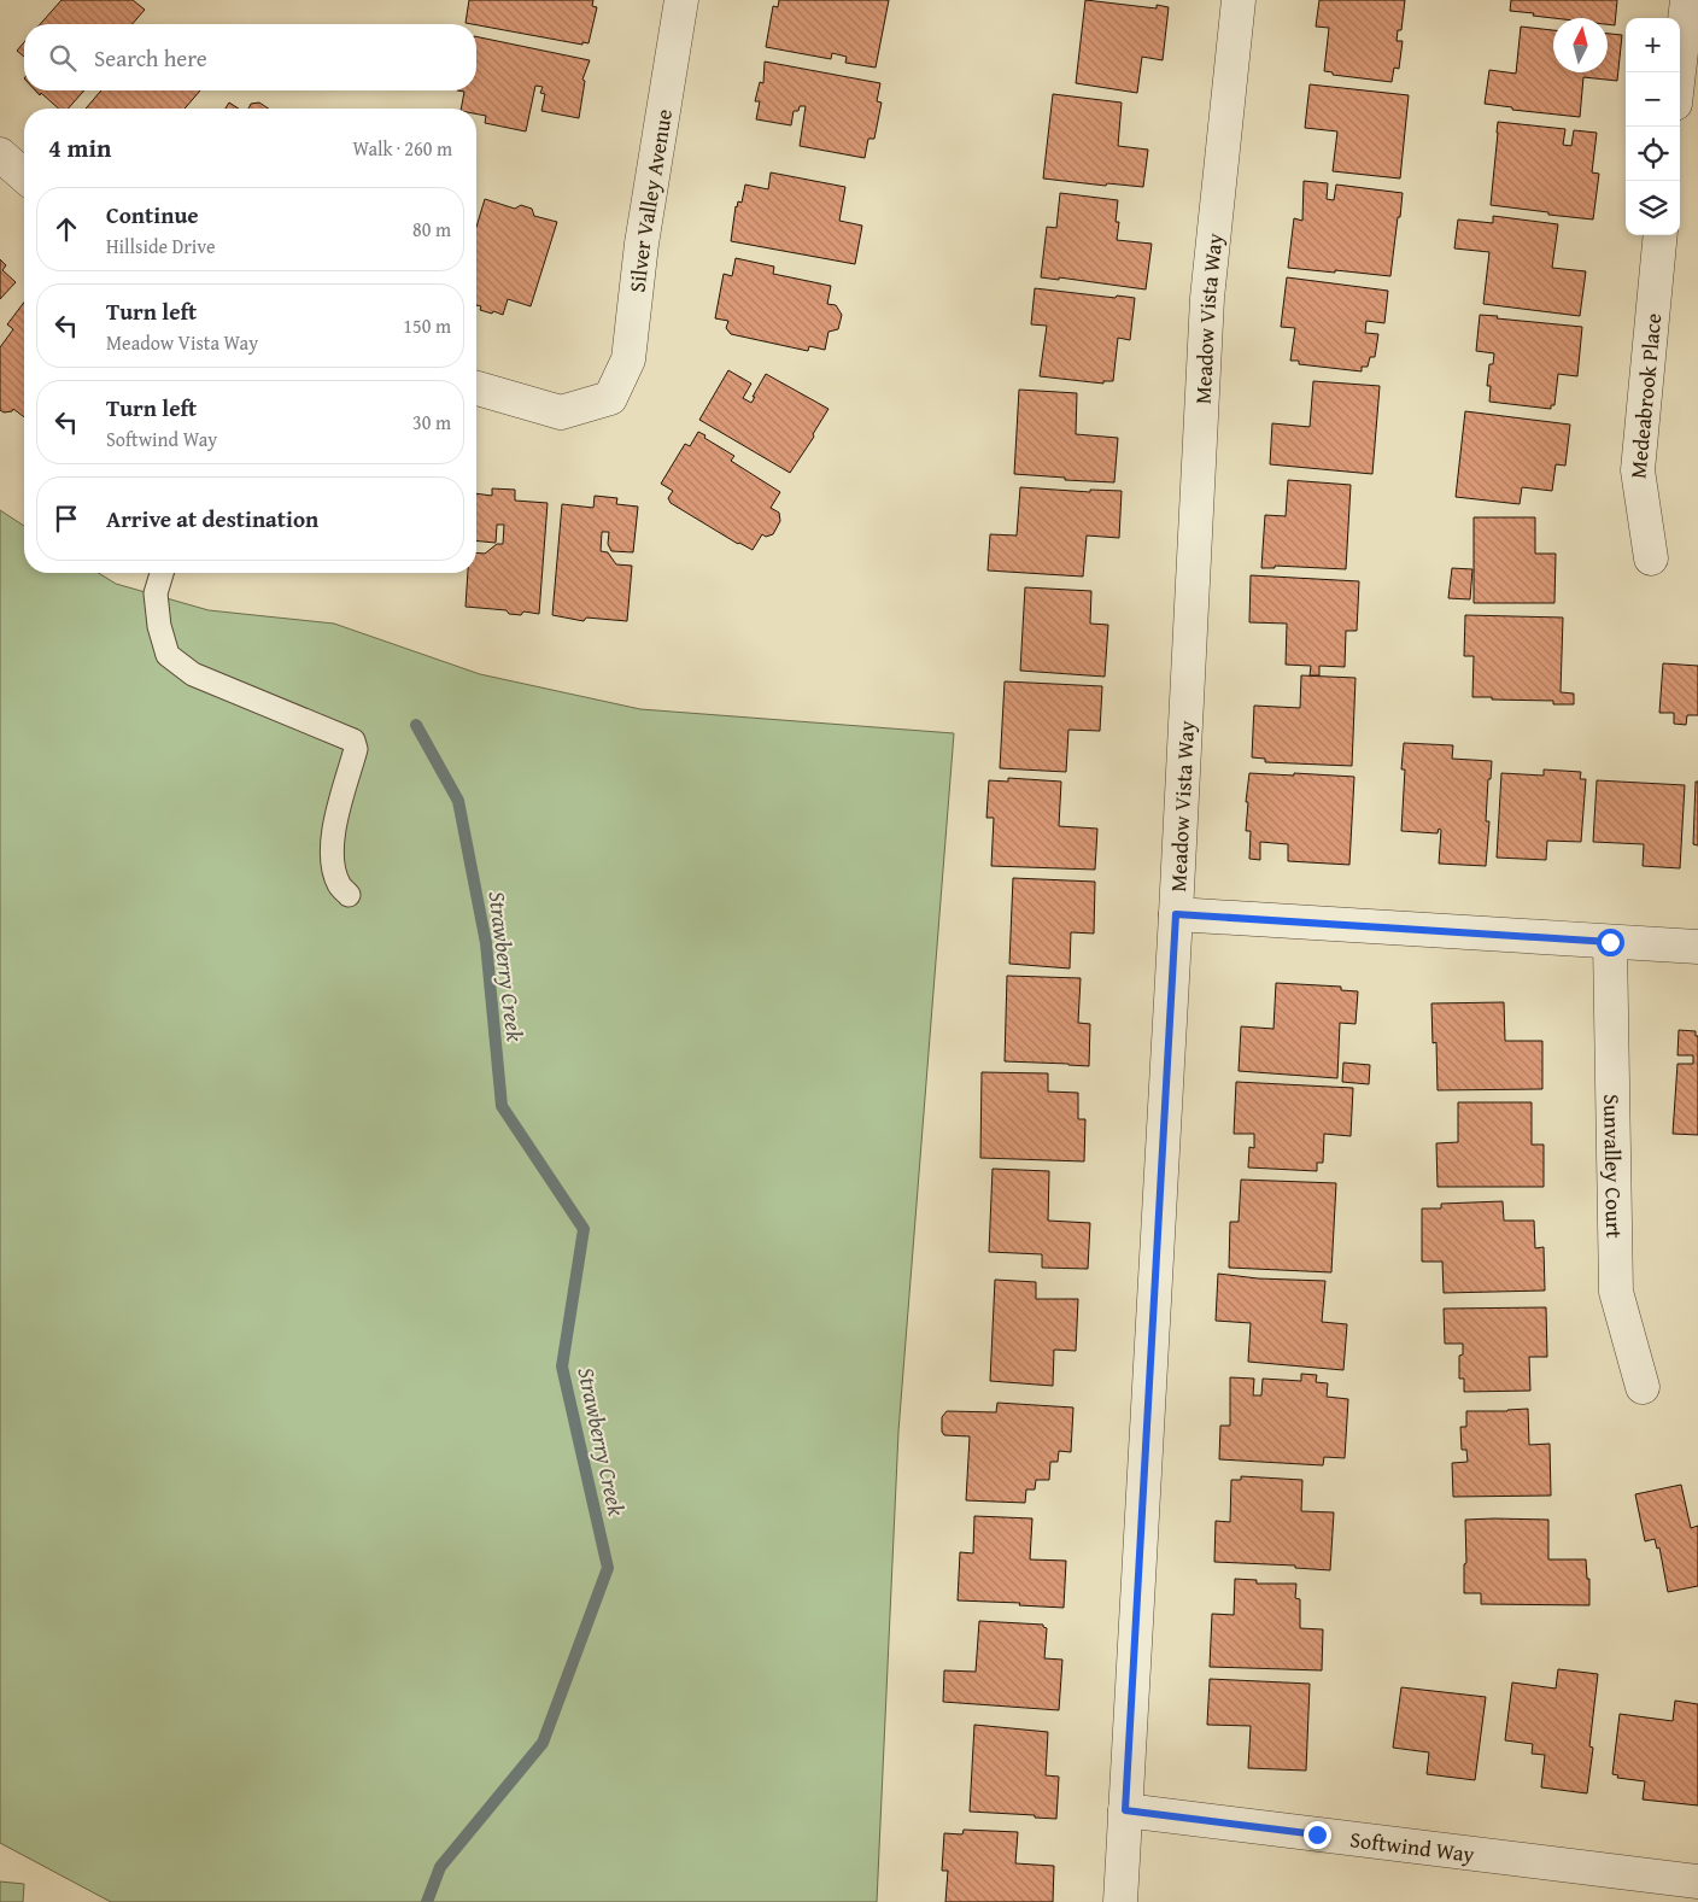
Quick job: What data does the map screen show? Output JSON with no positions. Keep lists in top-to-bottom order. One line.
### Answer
{"streets":{"street":["Silver Valley Avenue","Meadow Vista Way","Medeabrook Place","Sunvalley Court","Softwind Way"]},"crossings":[["Meadow Vista Way","Softwind Way"]],"water":["Strawberry Creek"],"north":"top","page":{"map_buttons":["+","−"],"search":"Search here","heading":["4 min","Walk · 260 m"],"list":[["Continue","Hillside Drive","80 m"],["Turn left","Meadow Vista Way","150 m"],["Turn left","Softwind Way","30 m"],"Arrive at destination"]}}
